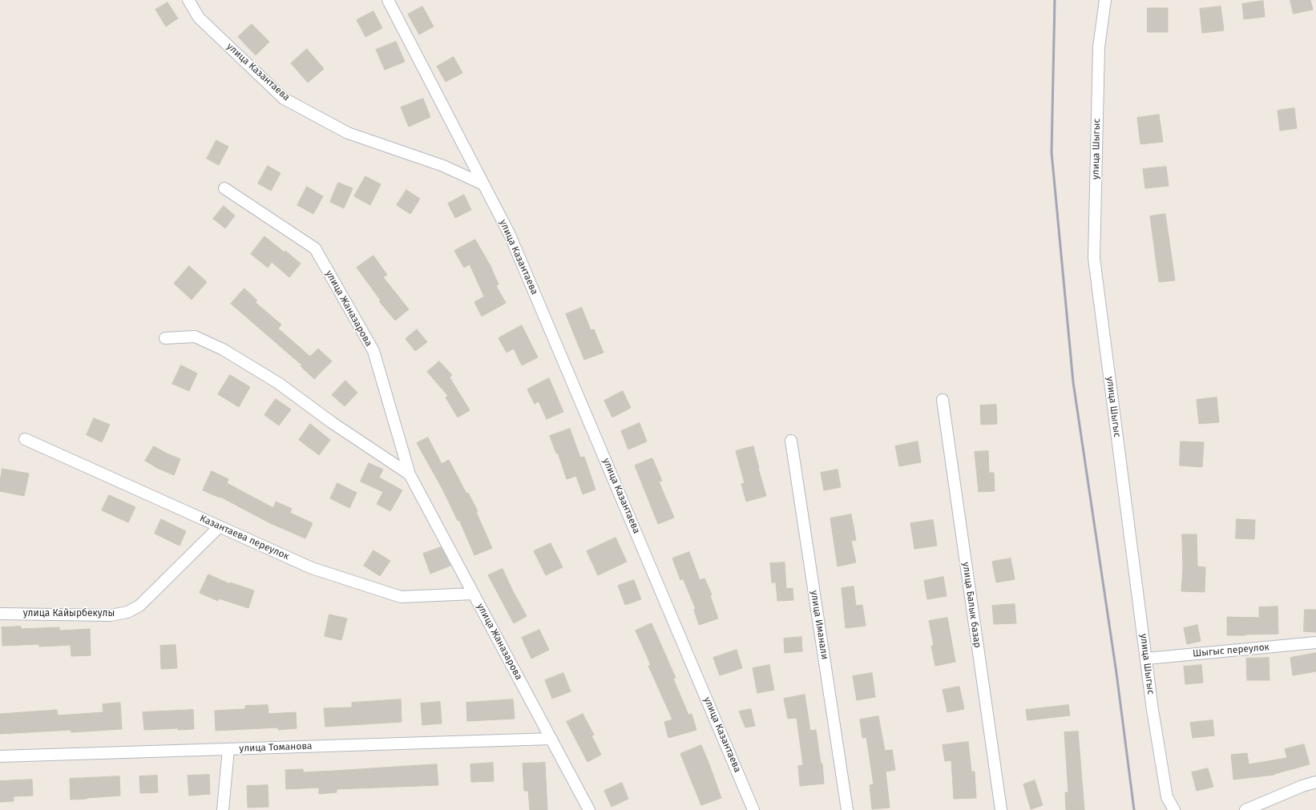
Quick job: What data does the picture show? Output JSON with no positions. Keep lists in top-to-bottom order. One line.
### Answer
{"streets":{"street":["улица Казантаева","улица Шыгыс","улица Жаназарова","Казантаева переулок","улица Балык базар","улица Кайырбекулы","улица Иманали","Шыгыс переулок","улица Томанова"]},"crossings":[["улица Шыгыс","Шыгыс переулок"],["улица Жаназарова","Казантаева переулок"],["улица Жаназарова","улица Томанова"],["Казантаева переулок","улица Кайырбекулы"]]}
